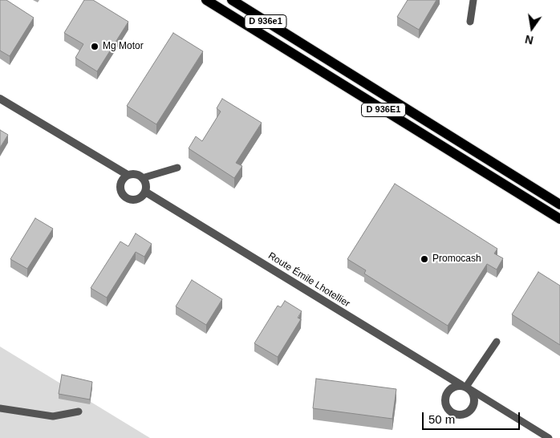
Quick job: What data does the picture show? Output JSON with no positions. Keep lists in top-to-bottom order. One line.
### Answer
{"streets":{"main road":["D 936e1","D 936E1"],"street":["Route Émile Lhotellier"]},"crossings":[["D 936e1","D 936E1"]],"places":["Mg Motor","Promocash"],"scale_bar":"50 m","north":"bottom"}
